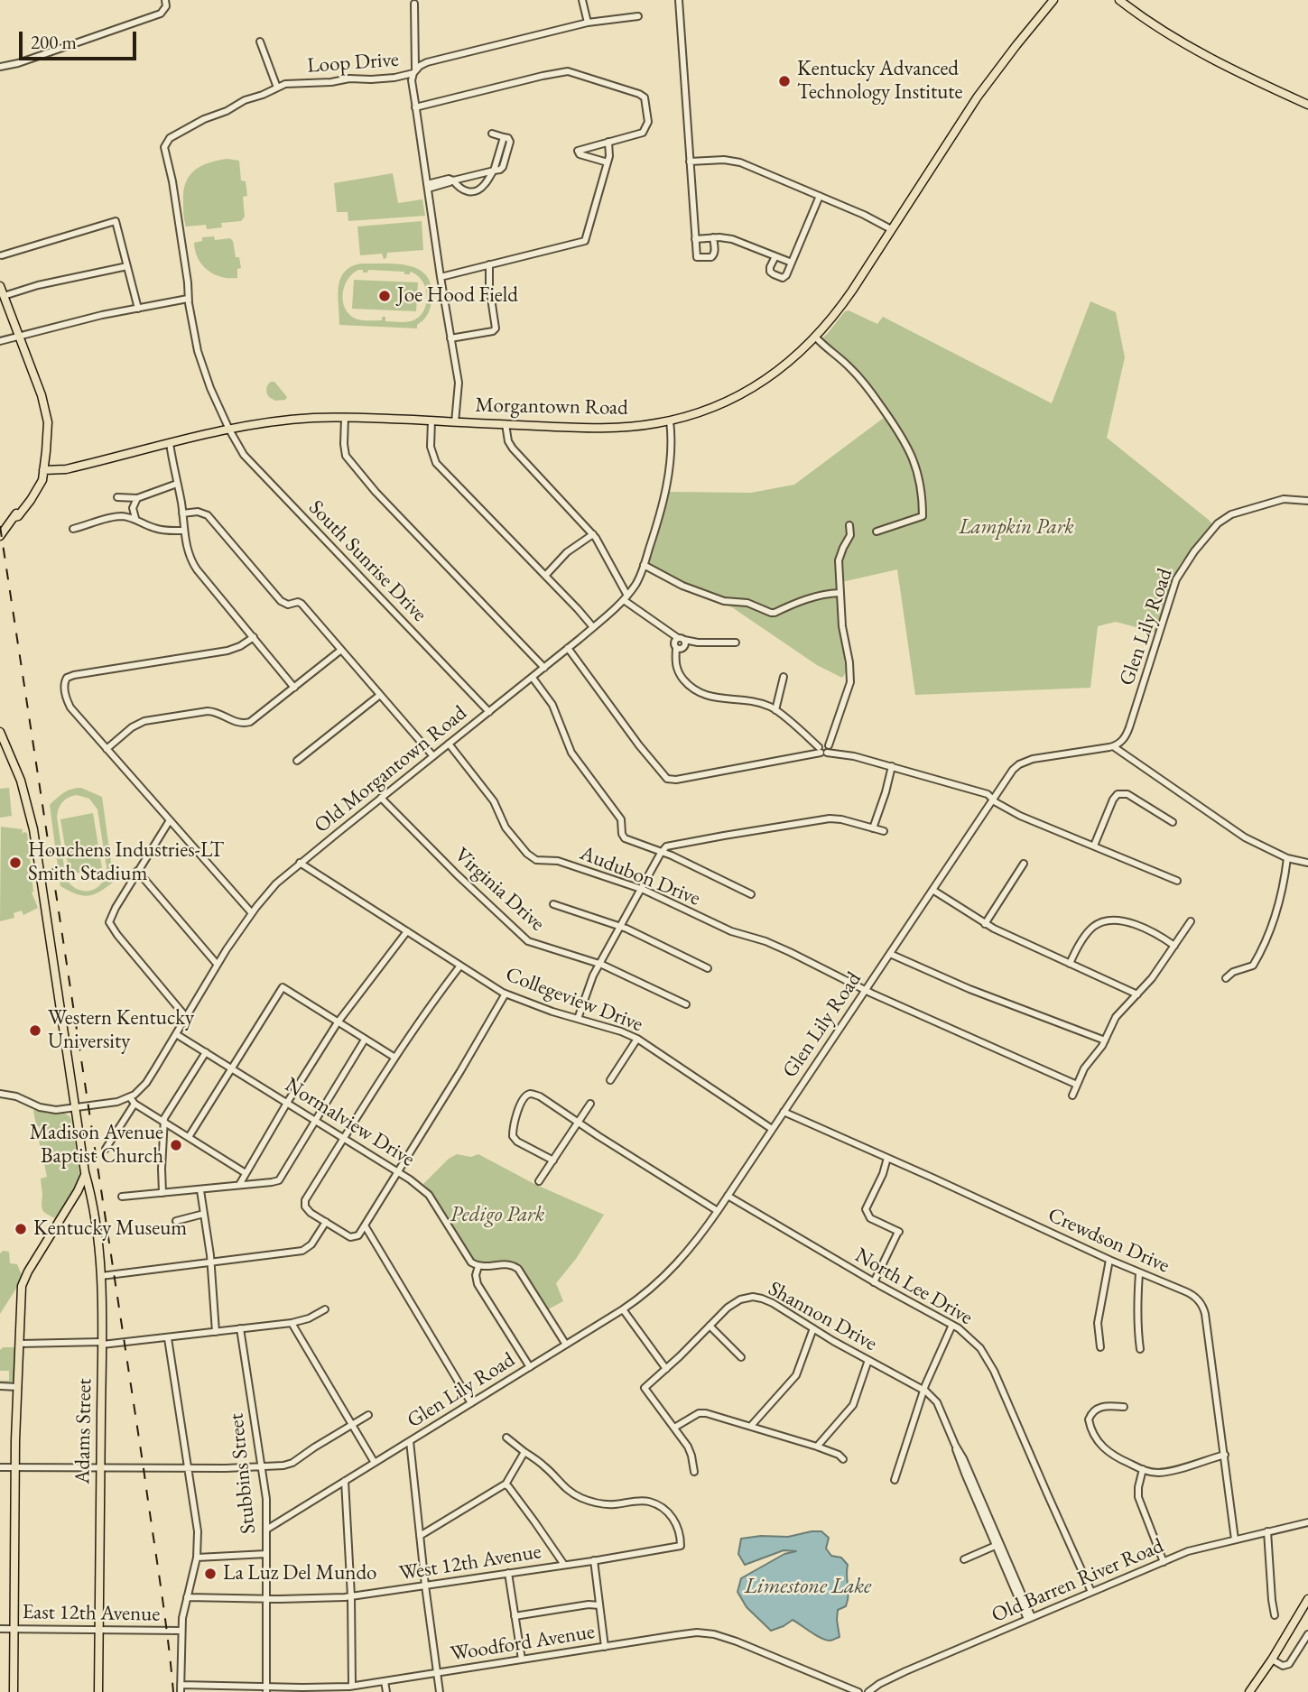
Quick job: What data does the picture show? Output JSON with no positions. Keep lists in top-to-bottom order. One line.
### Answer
{"streets":{"main road":["Morgantown Road","Adams Street"],"street":["Loop Drive","South Sunrise Drive","Glen Lily Road","Old Morgantown Road","Audubon Drive","Virginia Drive","Collegeview Drive","Normalview Drive","Crewdson Drive","North Lee Drive","Shannon Drive","Stubbins Street","West 12th Avenue","Old Barren River Road","East 12th Avenue","Woodford Avenue"]},"crossings":[["Loop Drive","South Sunrise Drive"],["Morgantown Road","South Sunrise Drive"],["Morgantown Road","Old Morgantown Road"],["South Sunrise Drive","Old Morgantown Road"],["Glen Lily Road","Audubon Drive"],["Glen Lily Road","Collegeview Drive"],["Glen Lily Road","Normalview Drive"],["Glen Lily Road","Crewdson Drive"],["Glen Lily Road","North Lee Drive"],["Glen Lily Road","Stubbins Street"],["Old Morgantown Road","Audubon Drive"],["Old Morgantown Road","Virginia Drive"],["Old Morgantown Road","Collegeview Drive"],["Old Morgantown Road","Normalview Drive"],["Crewdson Drive","Old Barren River Road"],["North Lee Drive","Old Barren River Road"],["Shannon Drive","Old Barren River Road"],["Adams Street","East 12th Avenue"],["Stubbins Street","West 12th Avenue"],["Stubbins Street","Woodford Avenue"]],"water":["Limestone Lake"],"parks":["Lampkin Park","Pedigo Park"],"places":["Kentucky Advanced Technology Institute","Joe Hood Field","Houchens Industries-LT Smith Stadium","Western Kentucky University","Madison Avenue Baptist Church","Kentucky Museum","La Luz Del Mundo"],"scale_bar":"200 m"}
